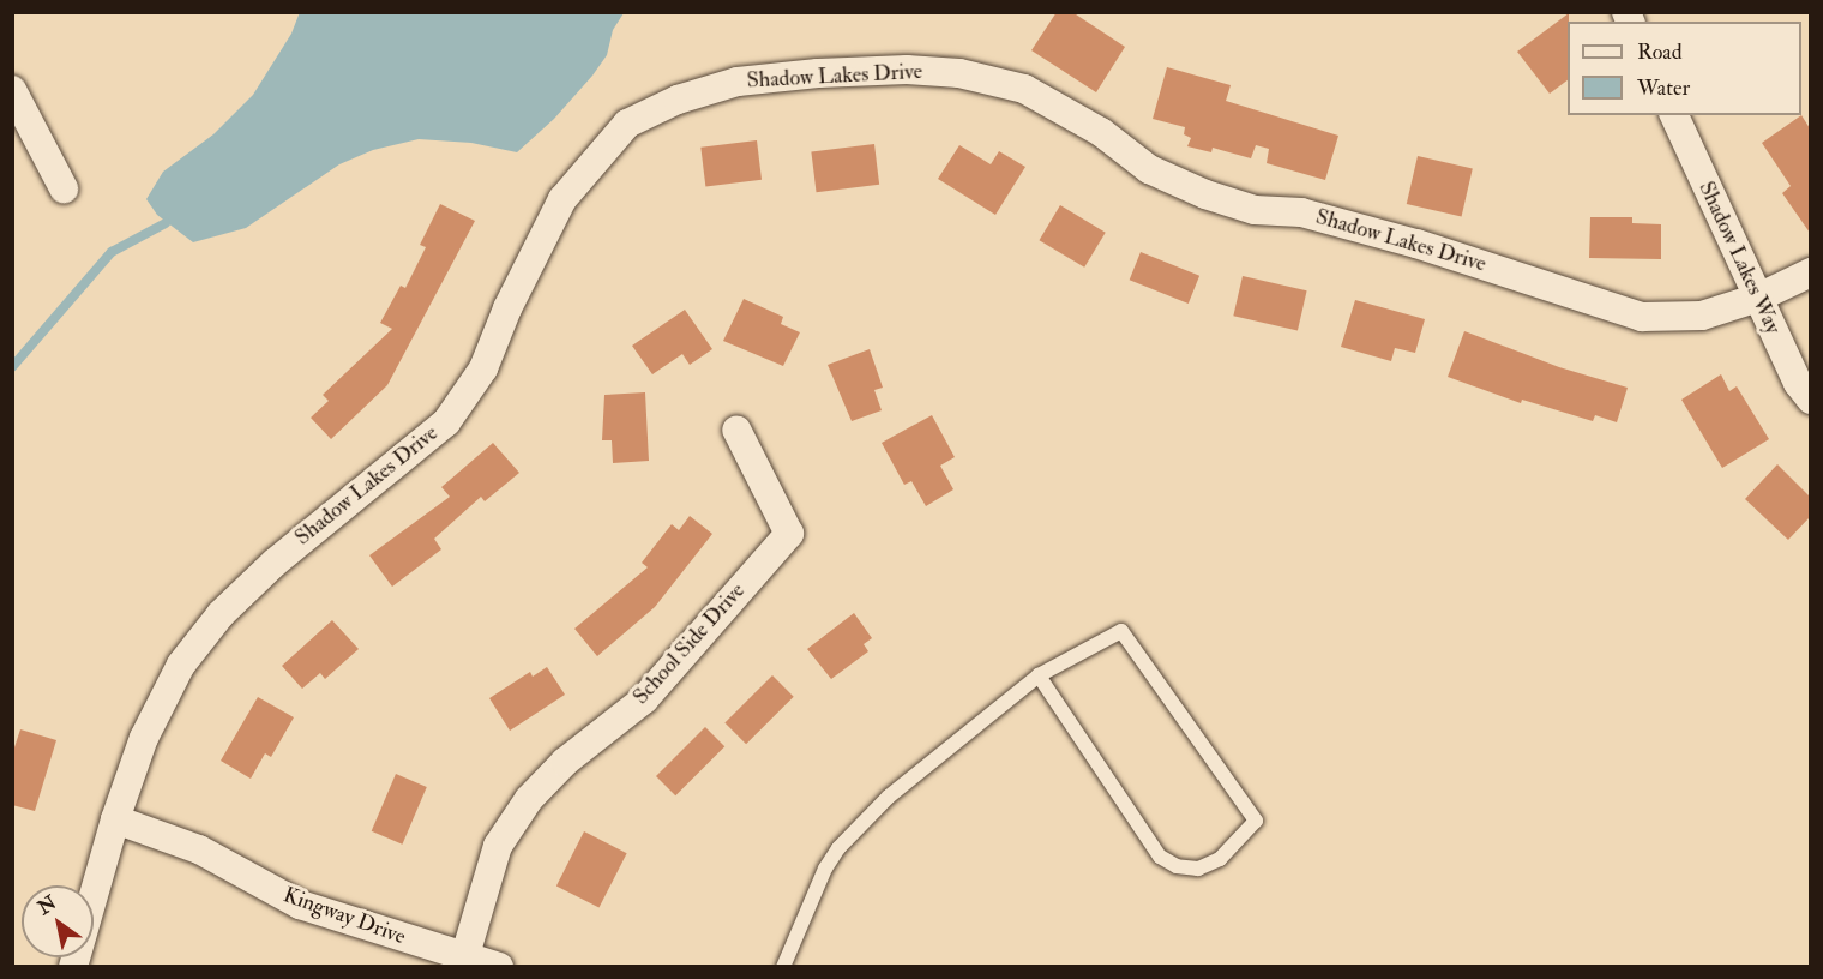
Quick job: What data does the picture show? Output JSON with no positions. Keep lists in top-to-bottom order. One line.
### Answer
{"streets":{"street":["Shadow Lakes Drive","Shadow Lakes Way","School Side Drive","Kingway Drive"]},"crossings":[["Shadow Lakes Drive","Shadow Lakes Way"],["Shadow Lakes Drive","Kingway Drive"],["School Side Drive","Kingway Drive"]],"legend":["Road","Water"],"north":"top left"}
